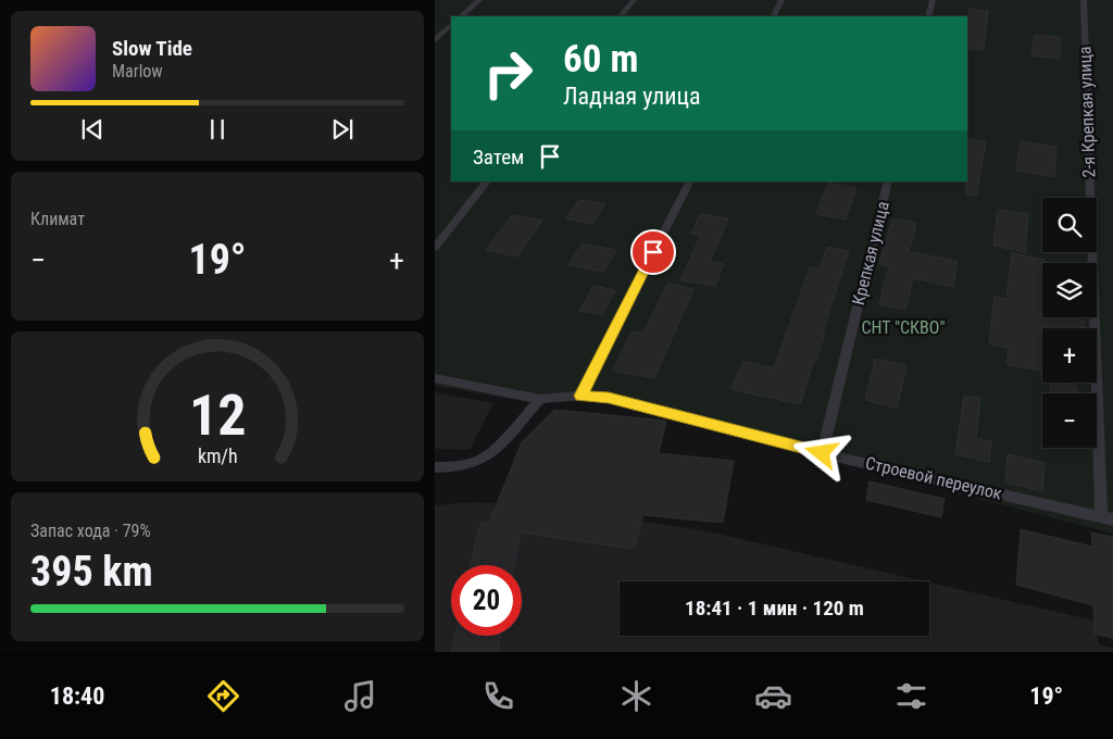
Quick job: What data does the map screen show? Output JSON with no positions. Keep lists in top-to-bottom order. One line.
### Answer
{"streets":{"lane":["2-я Крепкая улица","Крепкая улица","Строевой переулок"]},"crossings":[["2-я Крепкая улица","Строевой переулок"],["Крепкая улица","Строевой переулок"]],"parks":["СНТ \"СКВО\""],"page":{"turn":["60 m","Ладная улица"],"song":["Slow Tide","Marlow"],"then":"Затем","tile":["Климат",["Запас хода · 79%","395 km"]],"map_buttons":["+","−"],"heat":["−","19°","+"],"limit":"20","trip":"18:41 · 1 мин · 120 m","tabs":["18:40","19°"],"gauge":["12","km/h"]}}
